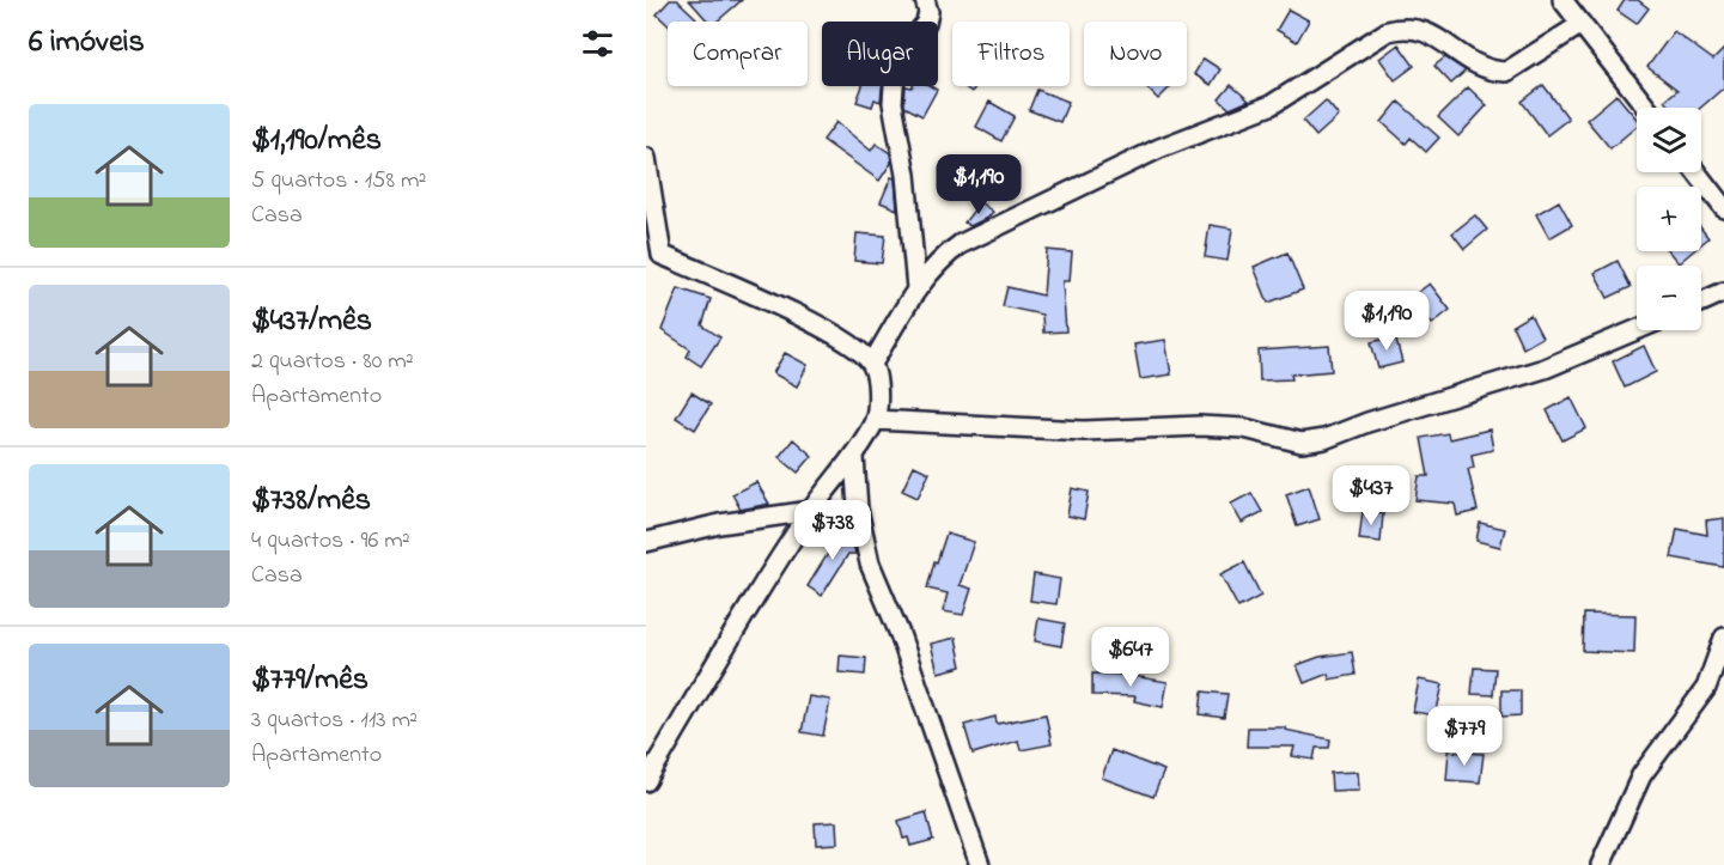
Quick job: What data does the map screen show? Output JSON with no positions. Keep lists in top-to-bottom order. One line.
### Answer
{"page":{"heading":"6 imóveis","chip":["Comprar","Alugar","Filtros","Novo"],"list":[{"name":"$1,190/mês","note":"5 quartos · 158 m² · Casa"},{"name":"$437/mês","note":"2 quartos · 80 m² · Apartamento"},{"name":"$738/mês","note":"4 quartos · 96 m² · Casa"},{"name":"$779/mês","note":"3 quartos · 113 m² · Apartamento"}],"map_buttons":["+","−"],"price":["$1,190","$1,190","$437","$738","$647","$779"]}}
